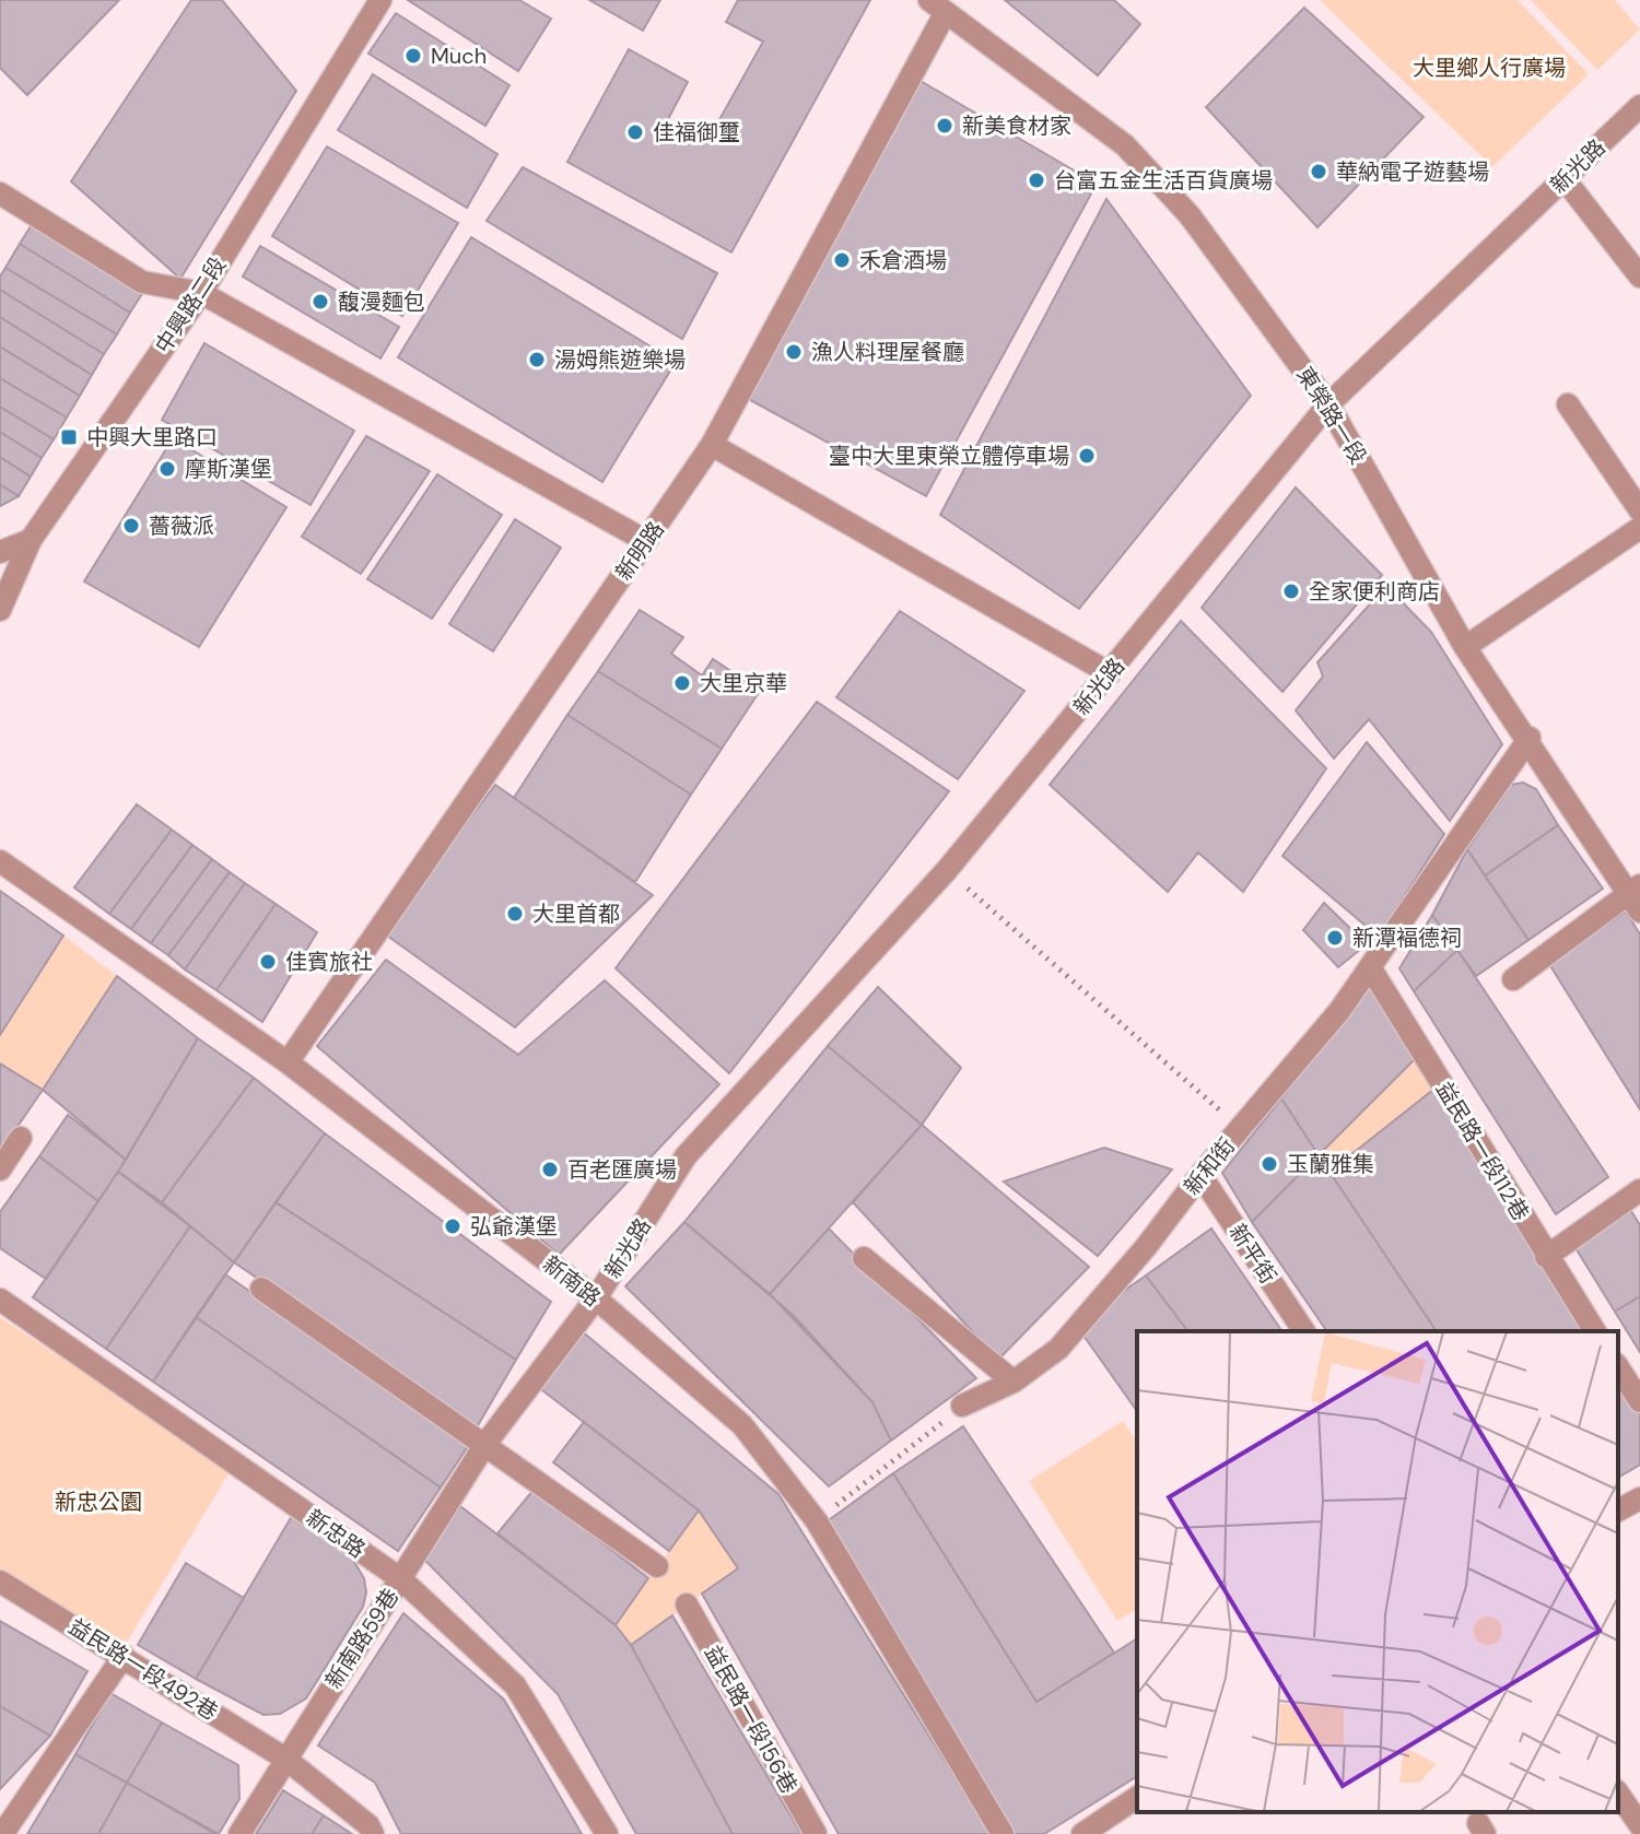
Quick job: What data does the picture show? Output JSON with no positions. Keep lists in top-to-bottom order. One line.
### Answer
{"streets":{"street":["新光路","中興路二段","東榮路一段","新明路","益民路一段112巷","新和街","新平街","新南路","新忠路","新南路59巷","益民路一段492巷","益民路一段156巷"]},"crossings":[["新光路","東榮路一段"],["新光路","新南路"],["新光路","新南路59巷"],["東榮路一段","新明路"],["東榮路一段","新和街"],["新明路","新南路"],["益民路一段112巷","新和街"],["新和街","新平街"],["新南路","新南路59巷"],["新忠路","新南路59巷"],["新南路59巷","益民路一段492巷"]],"parks":["大里鄉人行廣場","新忠公園"],"places":{"other":["Much","新美食材家","佳福御璽","華納電子遊藝場","台富五金生活百貨廣場","禾倉酒場","馥漫麵包","漁人料理屋餐廳","湯姆熊遊樂場","臺中大里東榮立體停車場","摩斯漢堡","薔薇派","全家便利商店","大里京華","大里首都","新潭褔德祠","佳賓旅社","玉蘭雅集","百老匯廣場","弘爺漢堡"],"transit":["中興大里路口"]}}
